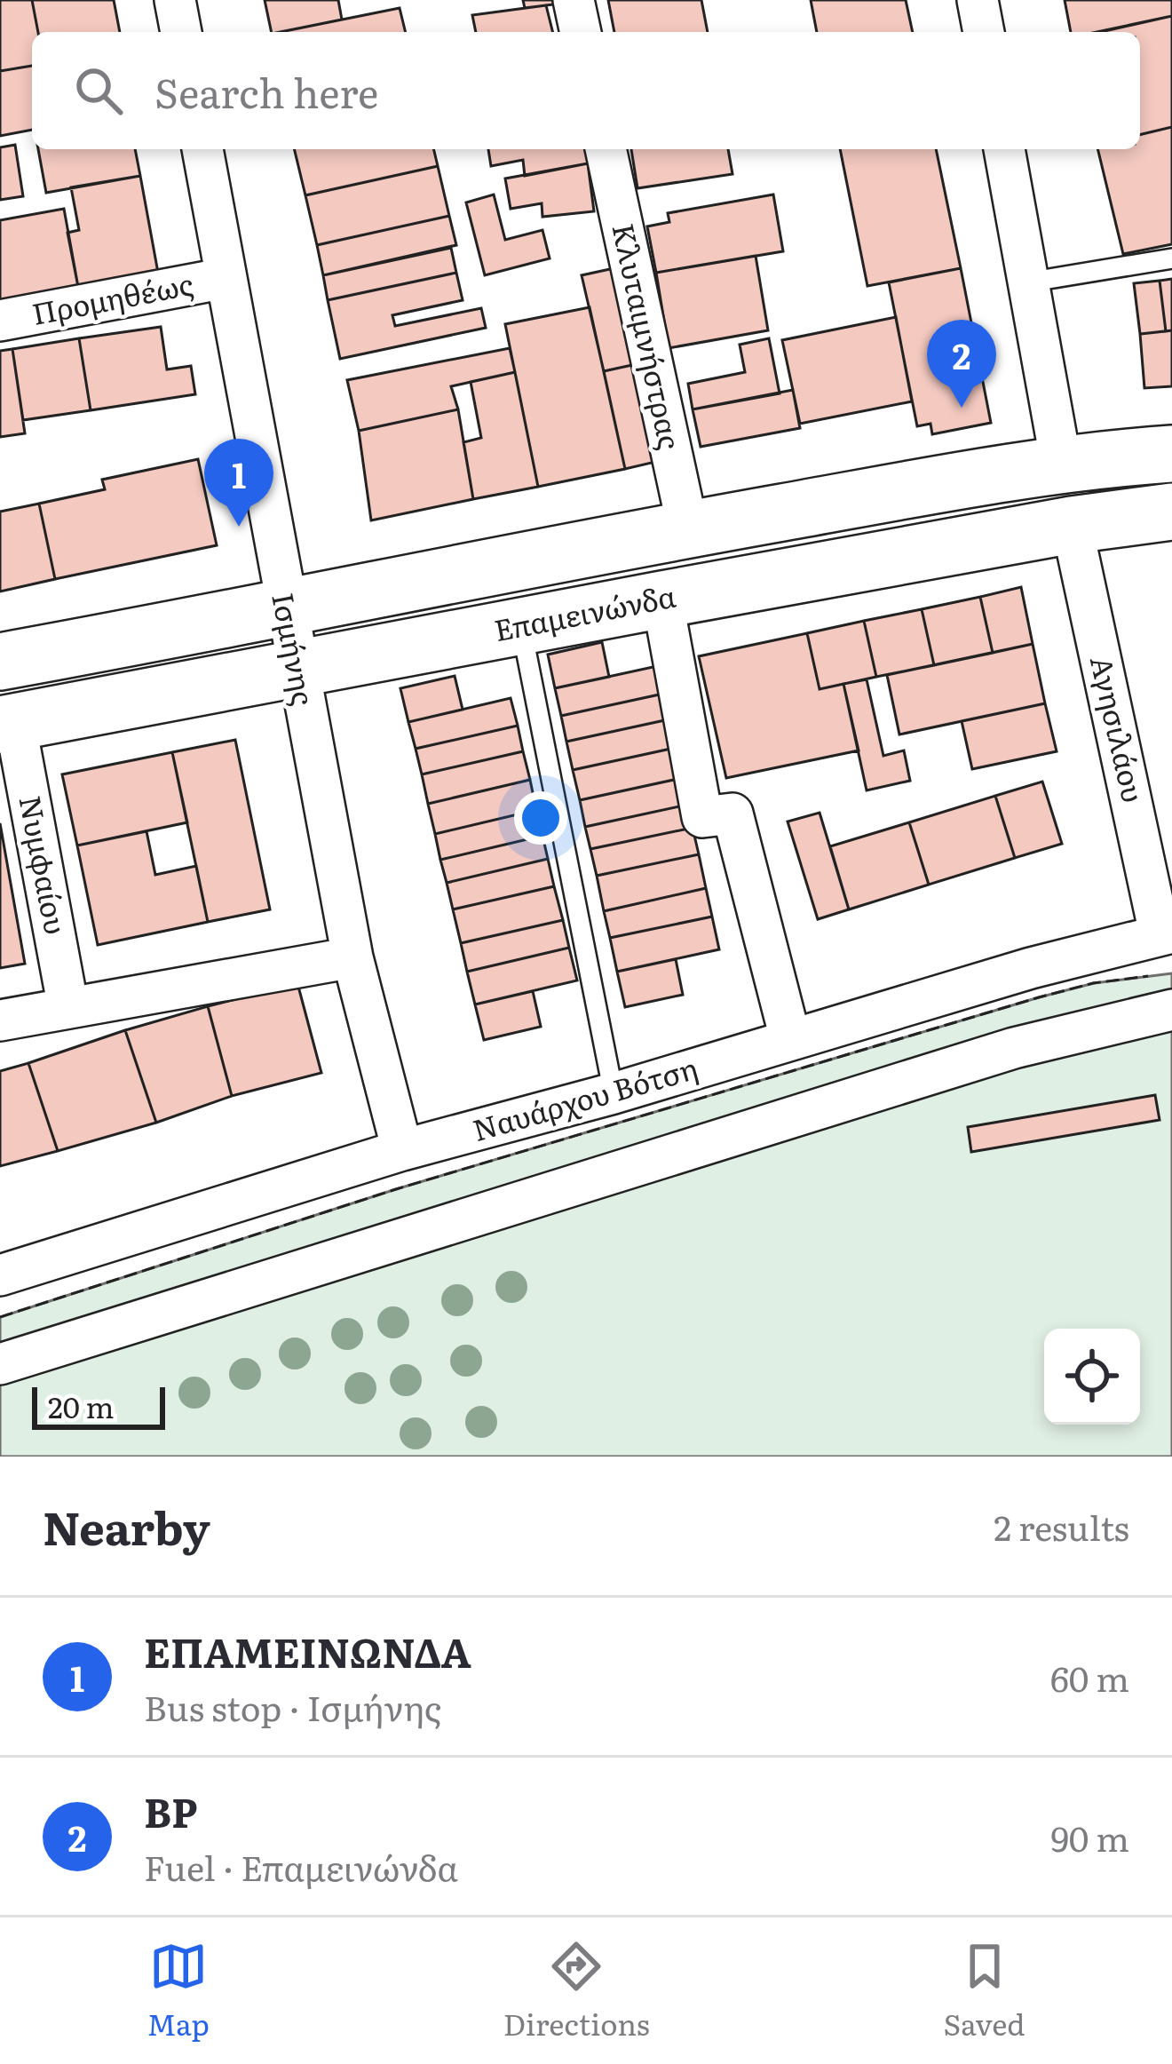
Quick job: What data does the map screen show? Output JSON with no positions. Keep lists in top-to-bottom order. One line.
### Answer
{"streets":{"main road":["Επαμεινώνδα"],"street":["Προμηθέως","Κλυταιμνήστρας","Ισμήνης","Αγησιλάου","Νυμφαίου","Ναυάρχου Βότση"]},"crossings":[["Προμηθέως","Ισμήνης"],["Επαμεινώνδα","Ισμήνης"],["Επαμεινώνδα","Αγησιλάου"],["Επαμεινώνδα","Νυμφαίου"],["Ισμήνης","Ναυάρχου Βότση"],["Αγησιλάου","Ναυάρχου Βότση"]],"scale_bar":"20 m","page":{"search":"Search here","pins":["2","1"],"scale":"20 m","heading":["Nearby","2 results"],"list":[{"mark":"1","name":"ΕΠΑΜΕΙΝΩΝΔΑ","note":"Bus stop · Ισμήνης","value":"60 m"},{"mark":"2","name":"BP","note":"Fuel · Επαμεινώνδα","value":"90 m"}],"nav":["Map","Directions","Saved"]}}
